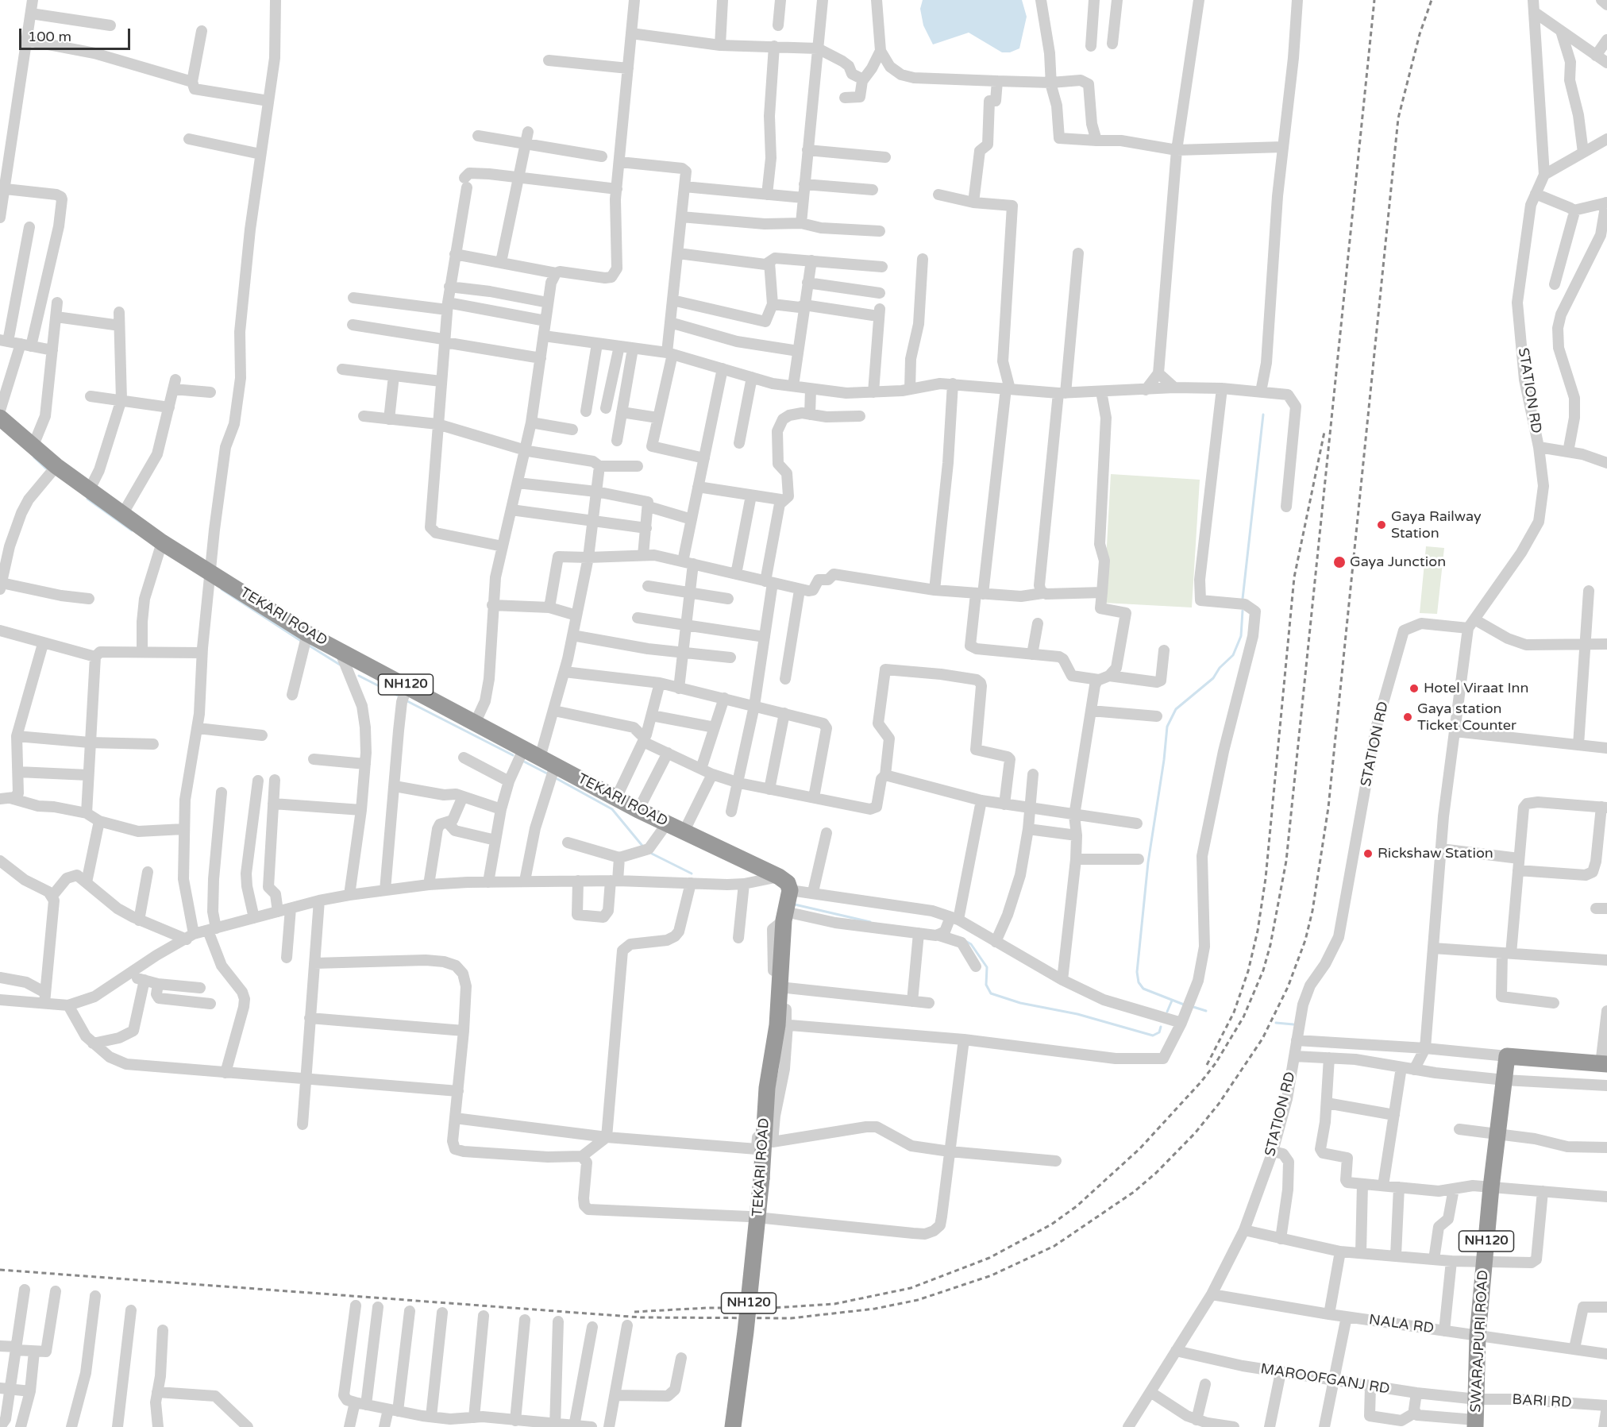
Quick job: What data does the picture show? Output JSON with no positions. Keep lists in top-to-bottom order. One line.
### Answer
{"streets":{"highway":["TEKARI ROAD","NH120","SWARAJPURI ROAD"],"street":["STATION RD","NALA RD","MAROOFGANJ RD","BARI RD"]},"crossings":[["STATION RD","NALA RD"],["STATION RD","MAROOFGANJ RD"],["NALA RD","SWARAJPURI ROAD"],["SWARAJPURI ROAD","MAROOFGANJ RD"],["SWARAJPURI ROAD","BARI RD"],["MAROOFGANJ RD","BARI RD"]],"places":["Gaya Railway Station","Gaya Junction","Hotel Viraat Inn","Gaya station Ticket Counter","Rickshaw Station"],"scale_bar":"100 m"}
